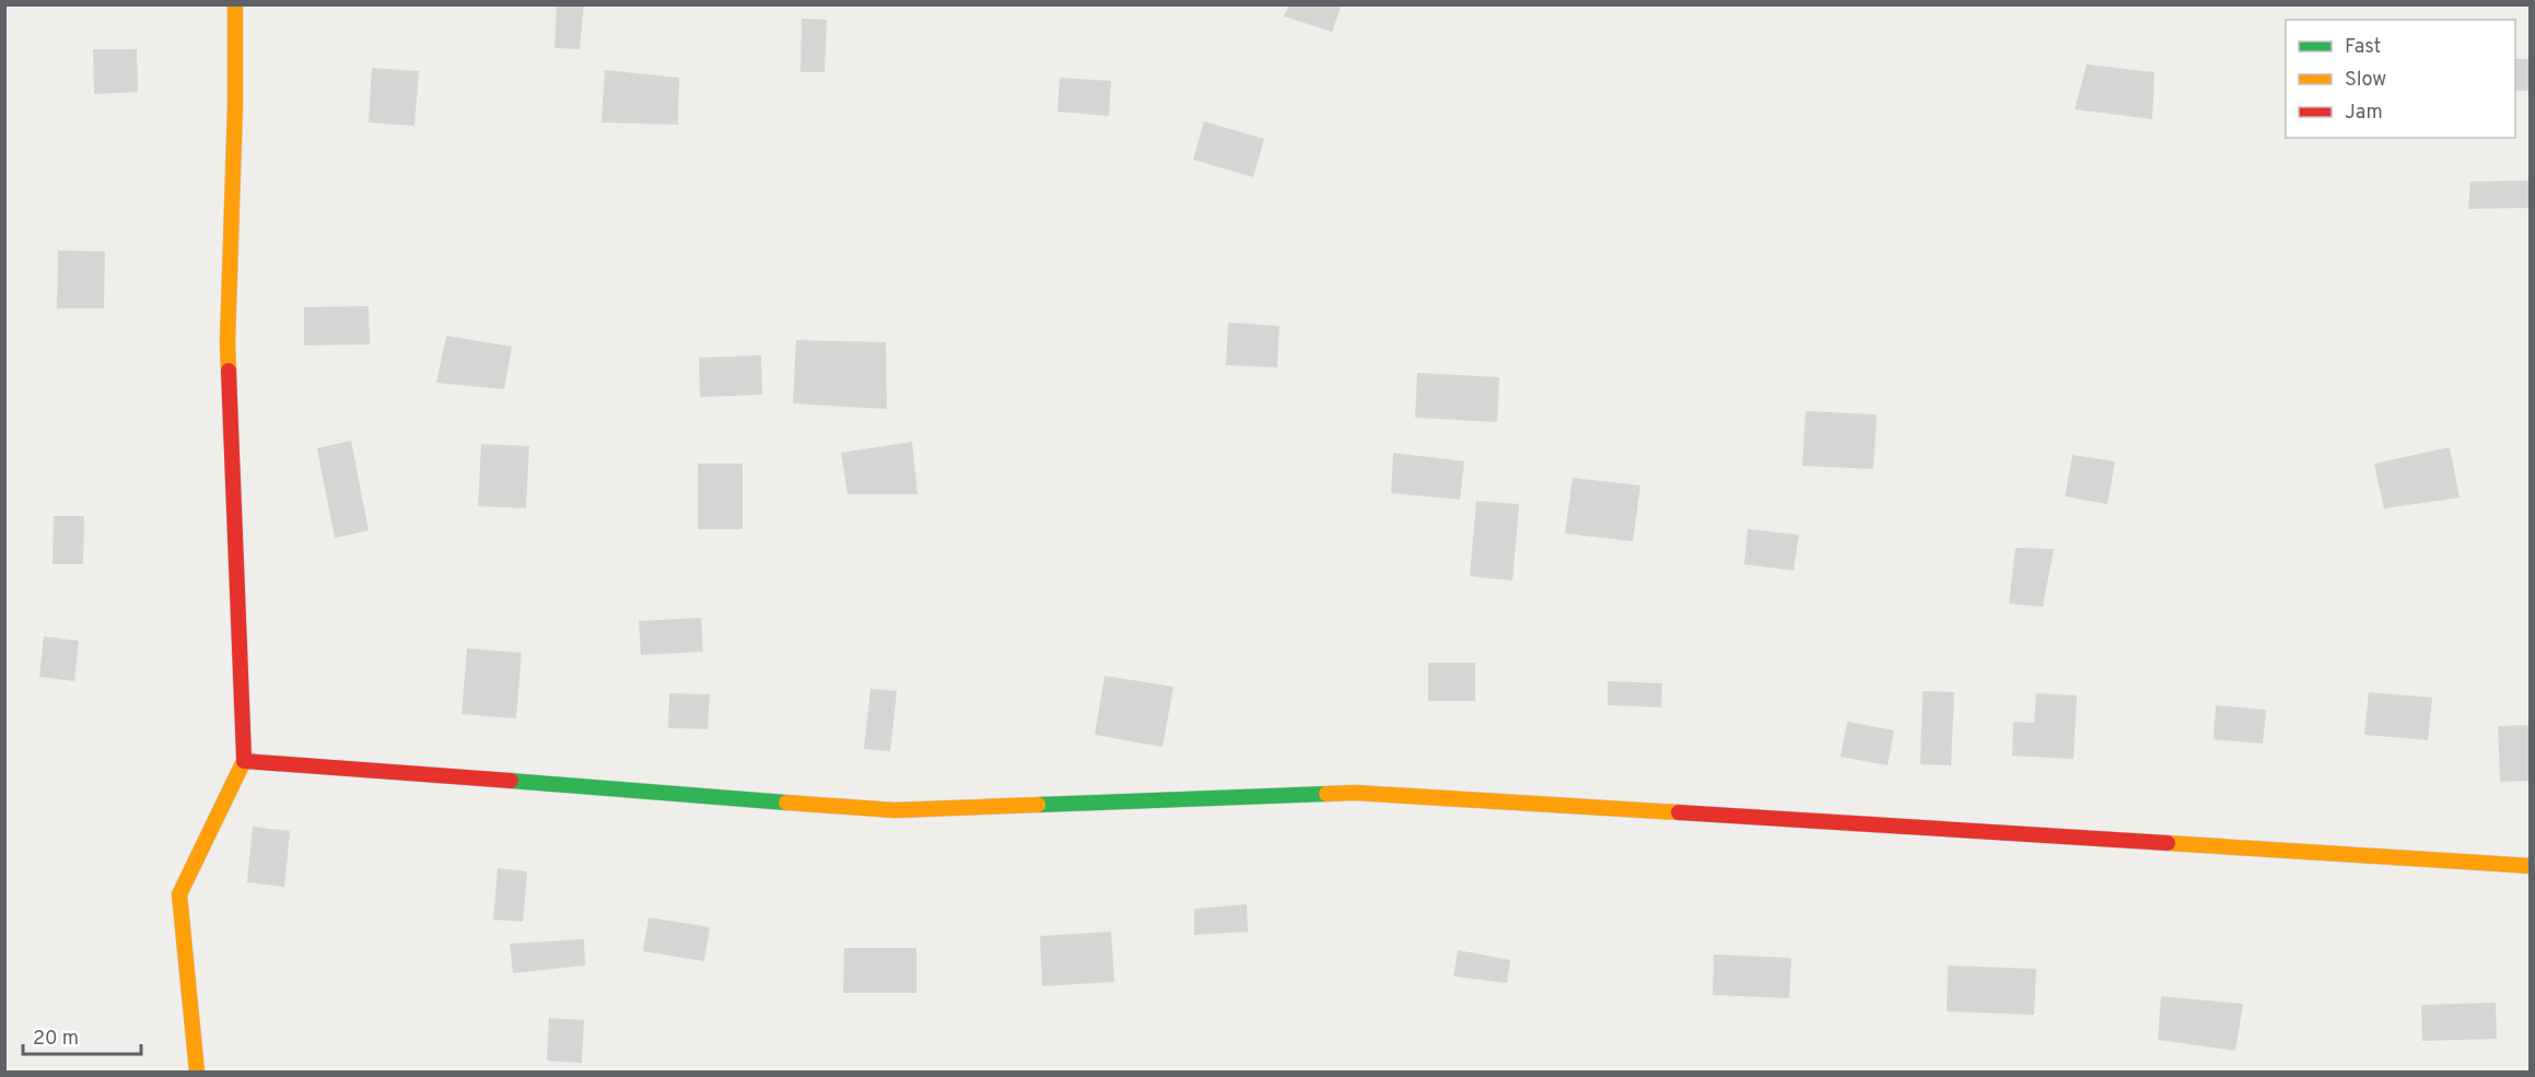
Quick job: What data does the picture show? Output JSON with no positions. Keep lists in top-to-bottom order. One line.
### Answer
{"legend":["Fast","Slow","Jam"],"scale_bar":"20 m"}
